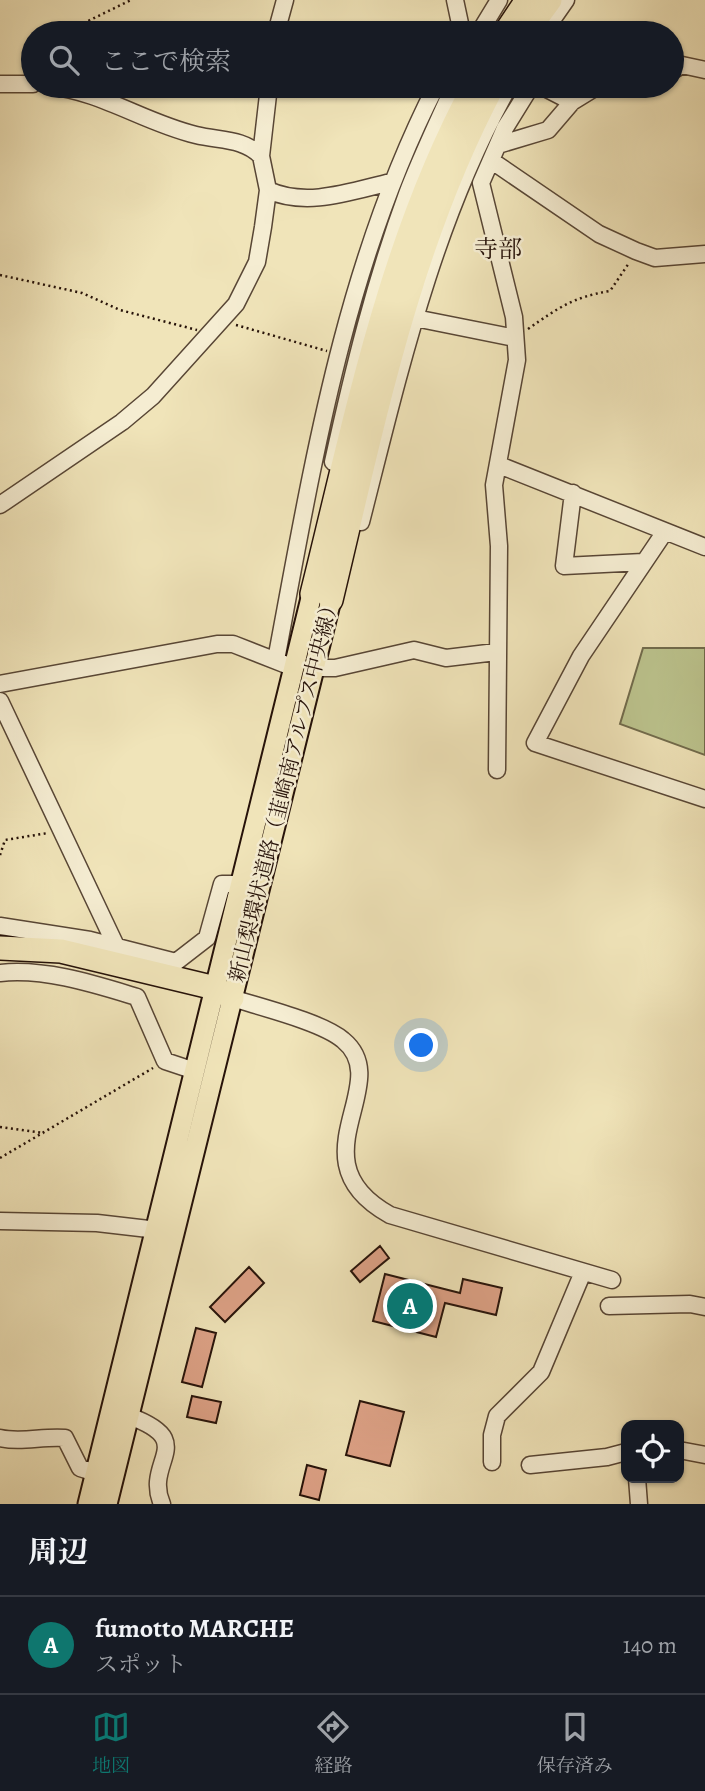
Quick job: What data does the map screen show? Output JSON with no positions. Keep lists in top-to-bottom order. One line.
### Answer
{"streets":{"highway":["新山梨環状道路（韮崎南アルプス中央線）"]},"districts":["寺部"],"page":{"search":"ここで検索","pins":"A","heading":"周辺","list":[{"mark":"A","name":"fumotto MARCHE","note":"スポット","value":"140 m"}],"nav":["地図","経路","保存済み"]}}
